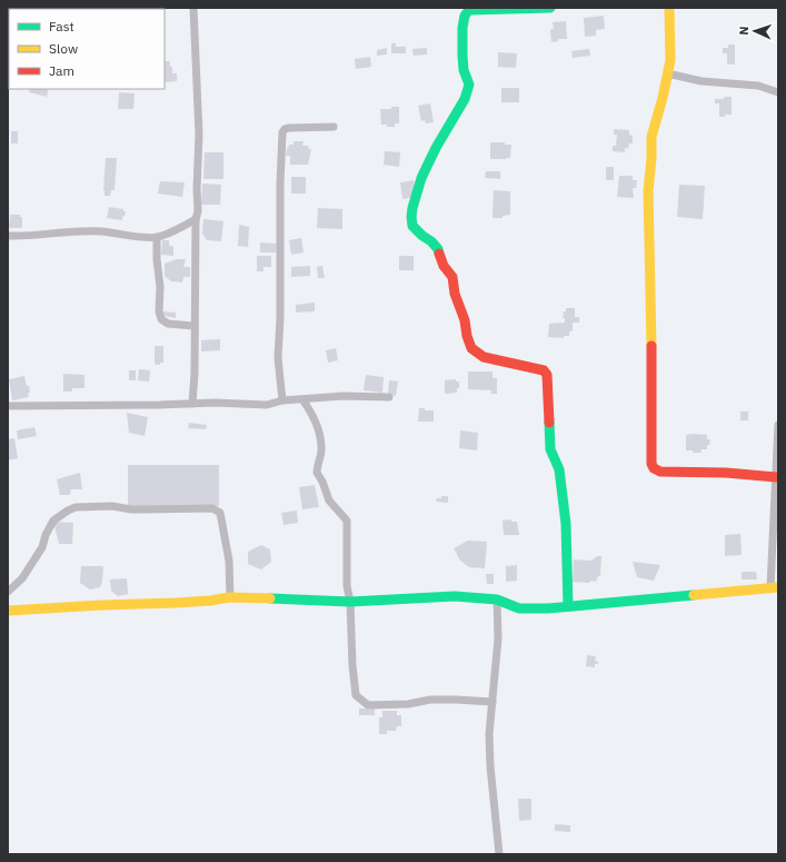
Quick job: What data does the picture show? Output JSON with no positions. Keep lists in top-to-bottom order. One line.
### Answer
{"legend":["Fast","Slow","Jam"],"north":"left"}
